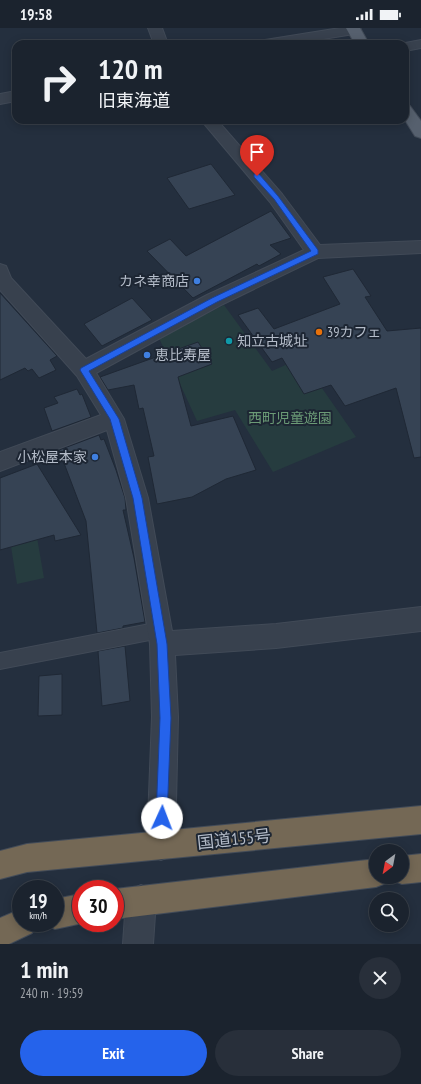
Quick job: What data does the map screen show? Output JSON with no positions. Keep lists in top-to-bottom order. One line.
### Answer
{"streets":{"highway":["国道155号"]},"parks":["西町児童遊園"],"places":["カネ幸商店","39カフェ","知立古城址","恵比寿屋","小松屋本家"],"north":"bottom left","page":{"status":"19:58","turn":["120 m","旧東海道"],"speed":"19 km/h","limit":"30","heading":["1 min","240 m · 19:59"],"buttons":["Exit","Share"]}}
